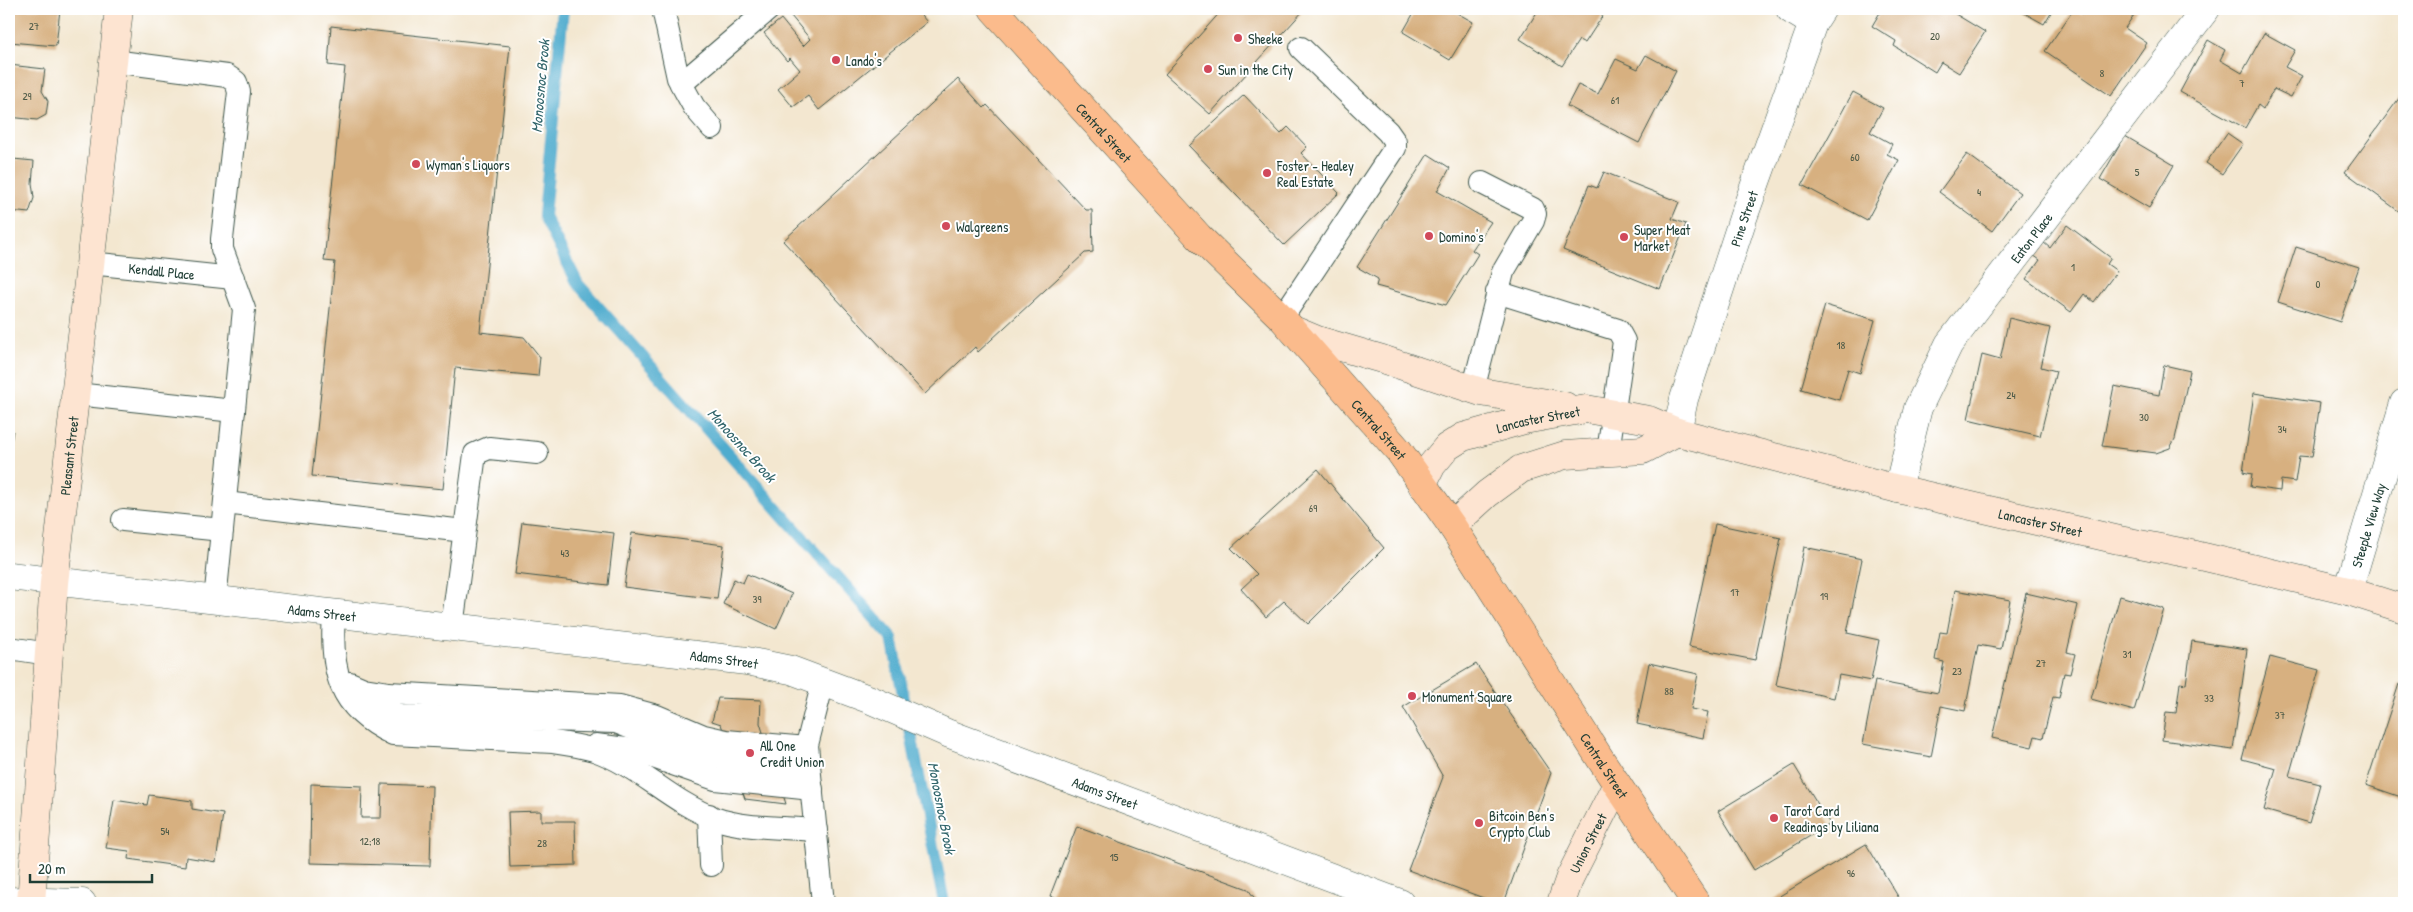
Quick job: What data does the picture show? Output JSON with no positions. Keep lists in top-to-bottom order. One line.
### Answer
{"streets":{"main road":["Central Street","Lancaster Street","Pleasant Street","Union Street"],"street":["Pine Street","Eaton Place","Steeple View Way","Adams Street"],"lane":["Kendall Place"]},"crossings":[["Central Street","Lancaster Street"],["Central Street","Union Street"],["Pine Street","Lancaster Street"],["Eaton Place","Lancaster Street"],["Kendall Place","Pleasant Street"],["Lancaster Street","Steeple View Way"],["Pleasant Street","Adams Street"]],"water":["Monoosnoc Brook"],"places":["Sheeke","Lando's","Sun in the City","Wyman's Liquors","Foster - Healey Real Estate","Walgreens","Domino's","Super Meat Market","Monument Square","All One Credit Union","Tarot Card Readings by Liliana","Bitcoin Ben's Crypto Club"],"house_numbers":["27","20","8","7","29","61","60","5","4","1","0","18","24","30","34","69","43","17","19","39","31","27","23","88","33","37","54","12;18","28","15","96"],"scale_bar":"20 m"}
